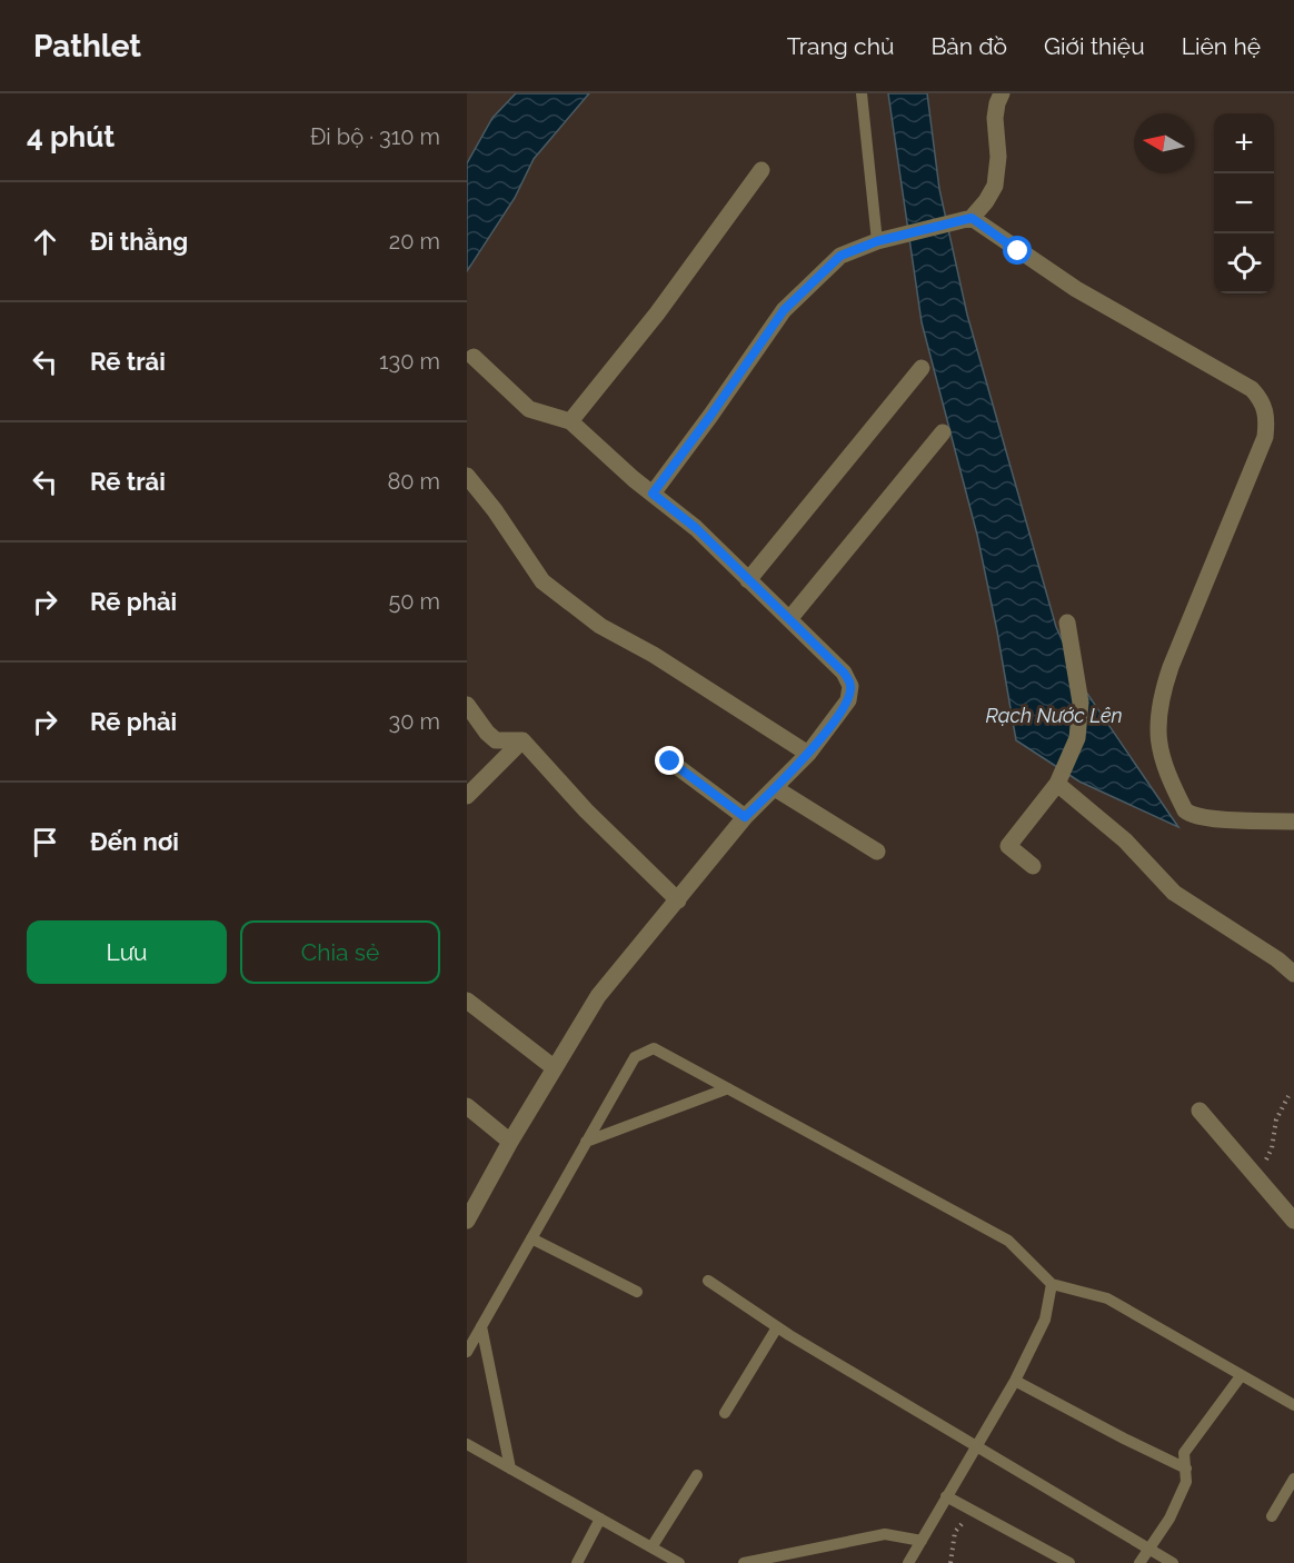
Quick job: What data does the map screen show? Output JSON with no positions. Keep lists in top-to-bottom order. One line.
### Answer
{"water":["Rạch Nước Lên"],"north":"left","page":{"header":"Pathlet","nav":["Trang chủ","Bản đồ","Giới thiệu","Liên hệ"],"heading":["4 phút","Đi bộ · 310 m"],"map_buttons":["+","−"],"list":[["Đi thẳng","20 m"],["Rẽ trái","130 m"],["Rẽ trái","80 m"],["Rẽ phải","50 m"],["Rẽ phải","30 m"],"Đến nơi"],"buttons":["Lưu","Chia sẻ"]}}
